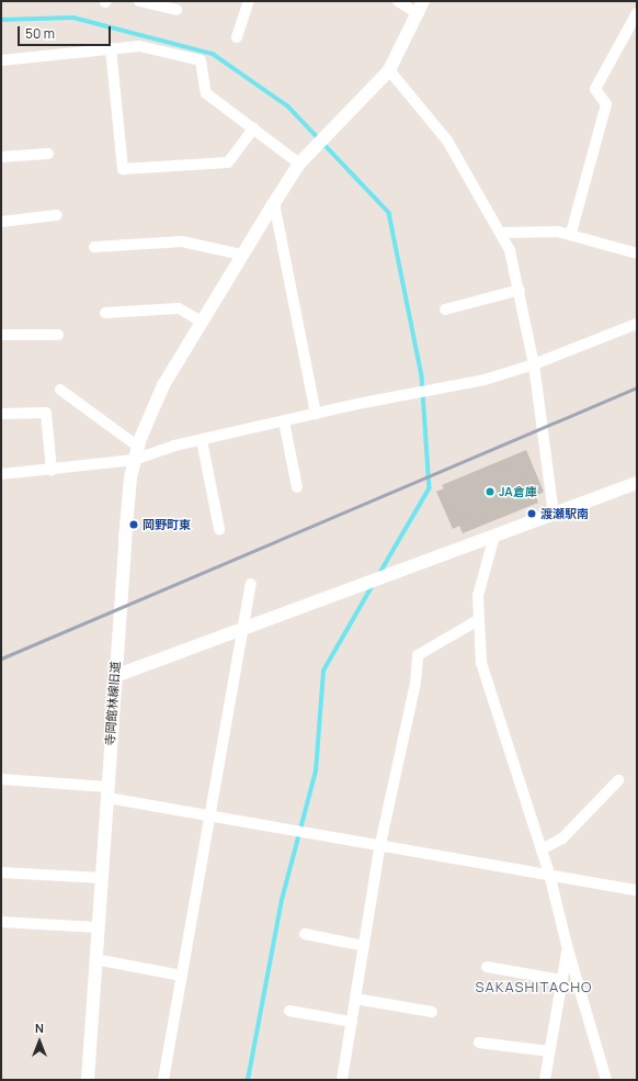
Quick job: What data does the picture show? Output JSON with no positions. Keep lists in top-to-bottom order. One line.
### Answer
{"streets":{"street":["寺岡館林線旧道"]},"districts":["SAKASHITACHO"],"places":["JA倉庫","渡瀬駅南","岡野町東"],"scale_bar":"50 m","north":"top"}
